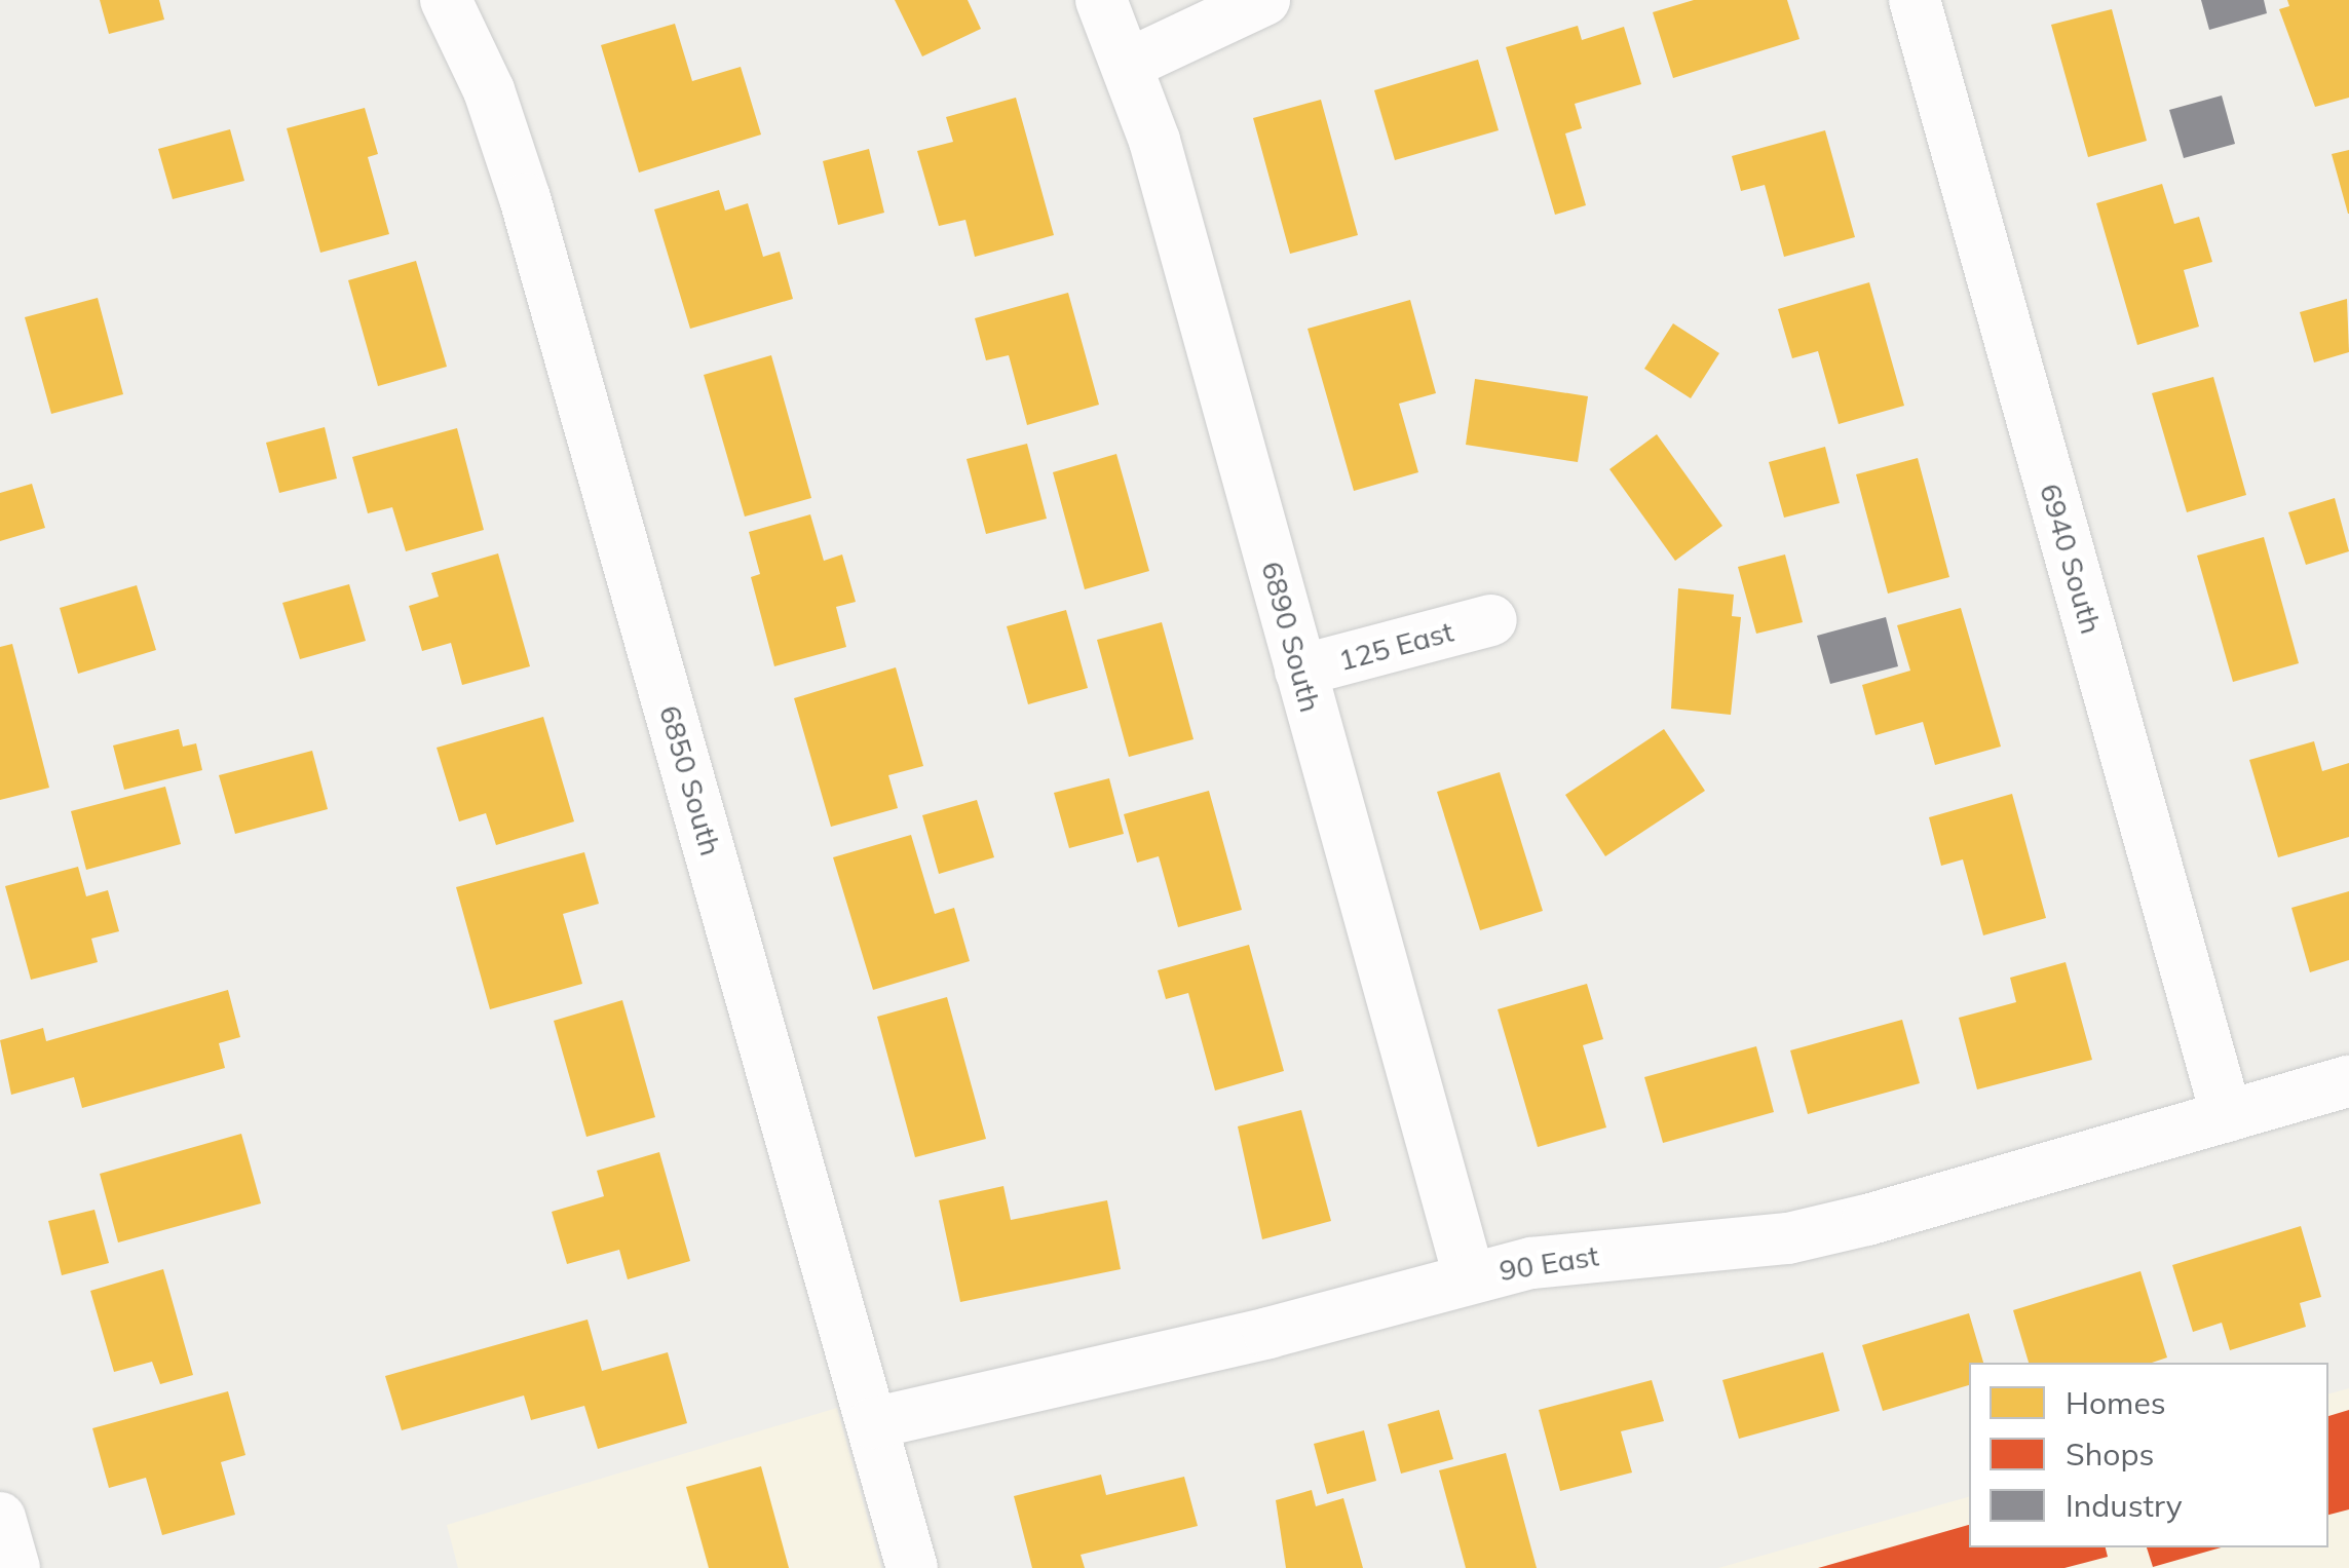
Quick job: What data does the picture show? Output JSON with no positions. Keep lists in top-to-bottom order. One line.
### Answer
{"streets":{"street":["6940 South","6890 South","125 East","6850 South","90 East"]},"crossings":[["6940 South","90 East"],["6890 South","125 East"],["6890 South","90 East"],["6850 South","90 East"]],"legend":["Homes","Shops","Industry"]}
